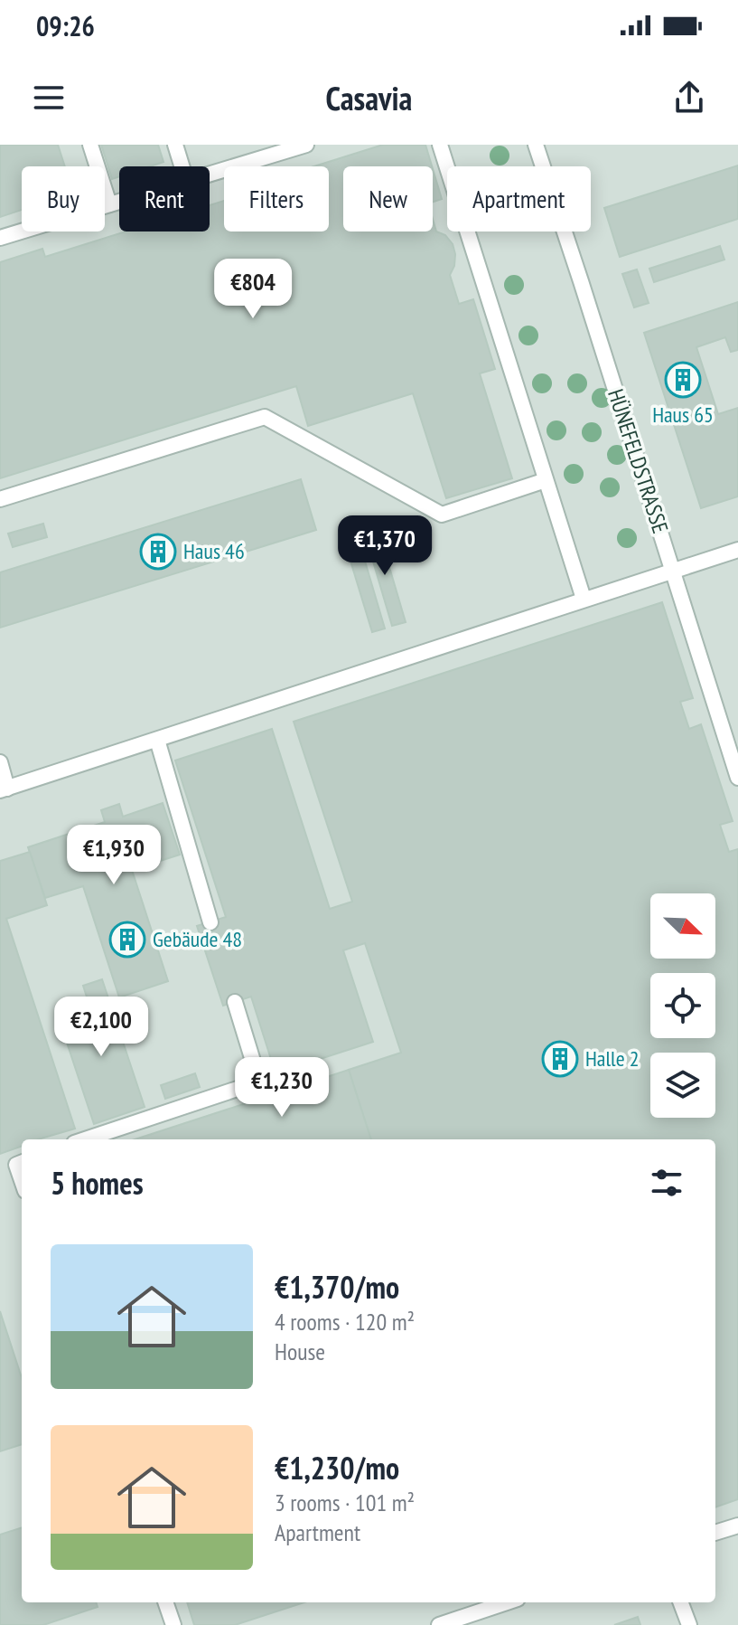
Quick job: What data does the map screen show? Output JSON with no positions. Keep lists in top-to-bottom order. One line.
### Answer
{"streets":{"lane":["HÜNEFELDSTRASSE"]},"places":{"building":["Haus 65","Haus 46","Gebäude 48","Halle 2"]},"north":"bottom right","page":{"status":"09:26","header":"Casavia","chip":["Buy","Rent","Filters","New","Apartment"],"price":["€804","€1,370","€1,930","€2,100","€1,230"],"heading":"5 homes","list":[{"name":"€1,370/mo","note":"4 rooms · 120 m² · House"},{"name":"€1,230/mo","note":"3 rooms · 101 m² · Apartment"}]}}
